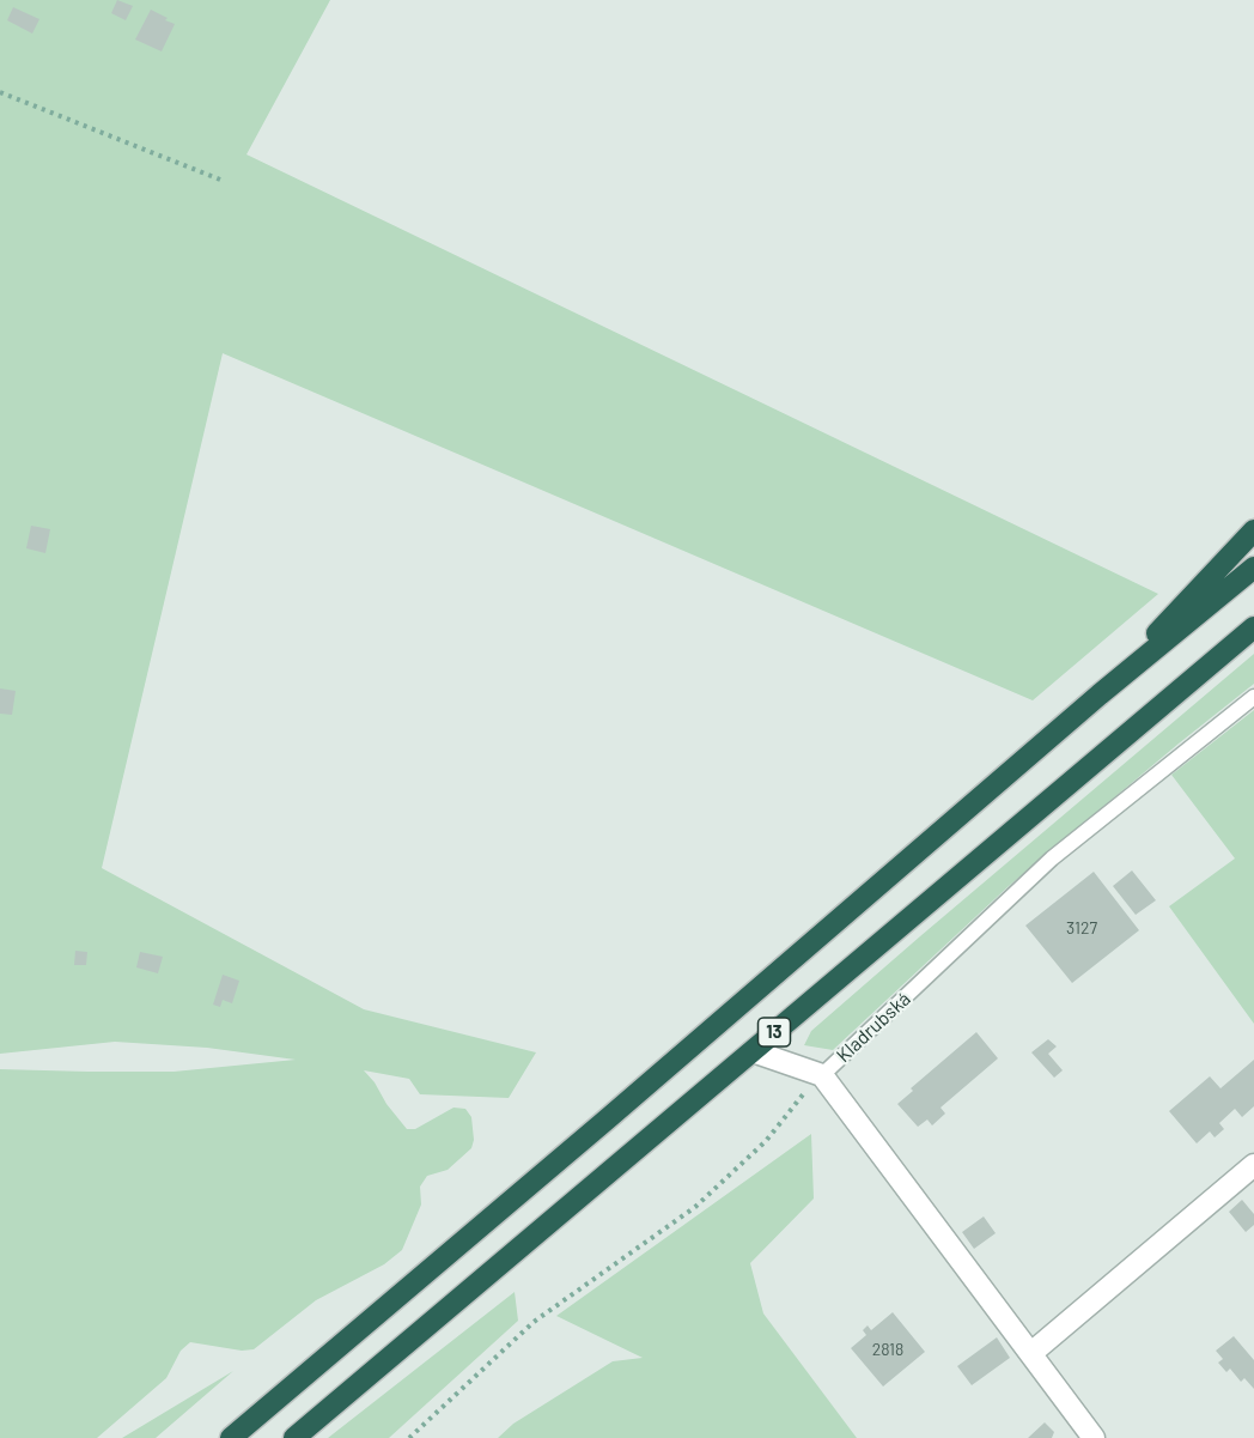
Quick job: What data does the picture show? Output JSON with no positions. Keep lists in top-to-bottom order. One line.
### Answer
{"streets":{"highway":["13"],"street":["Kladrubská"]},"house_numbers":["3127","2818"]}
